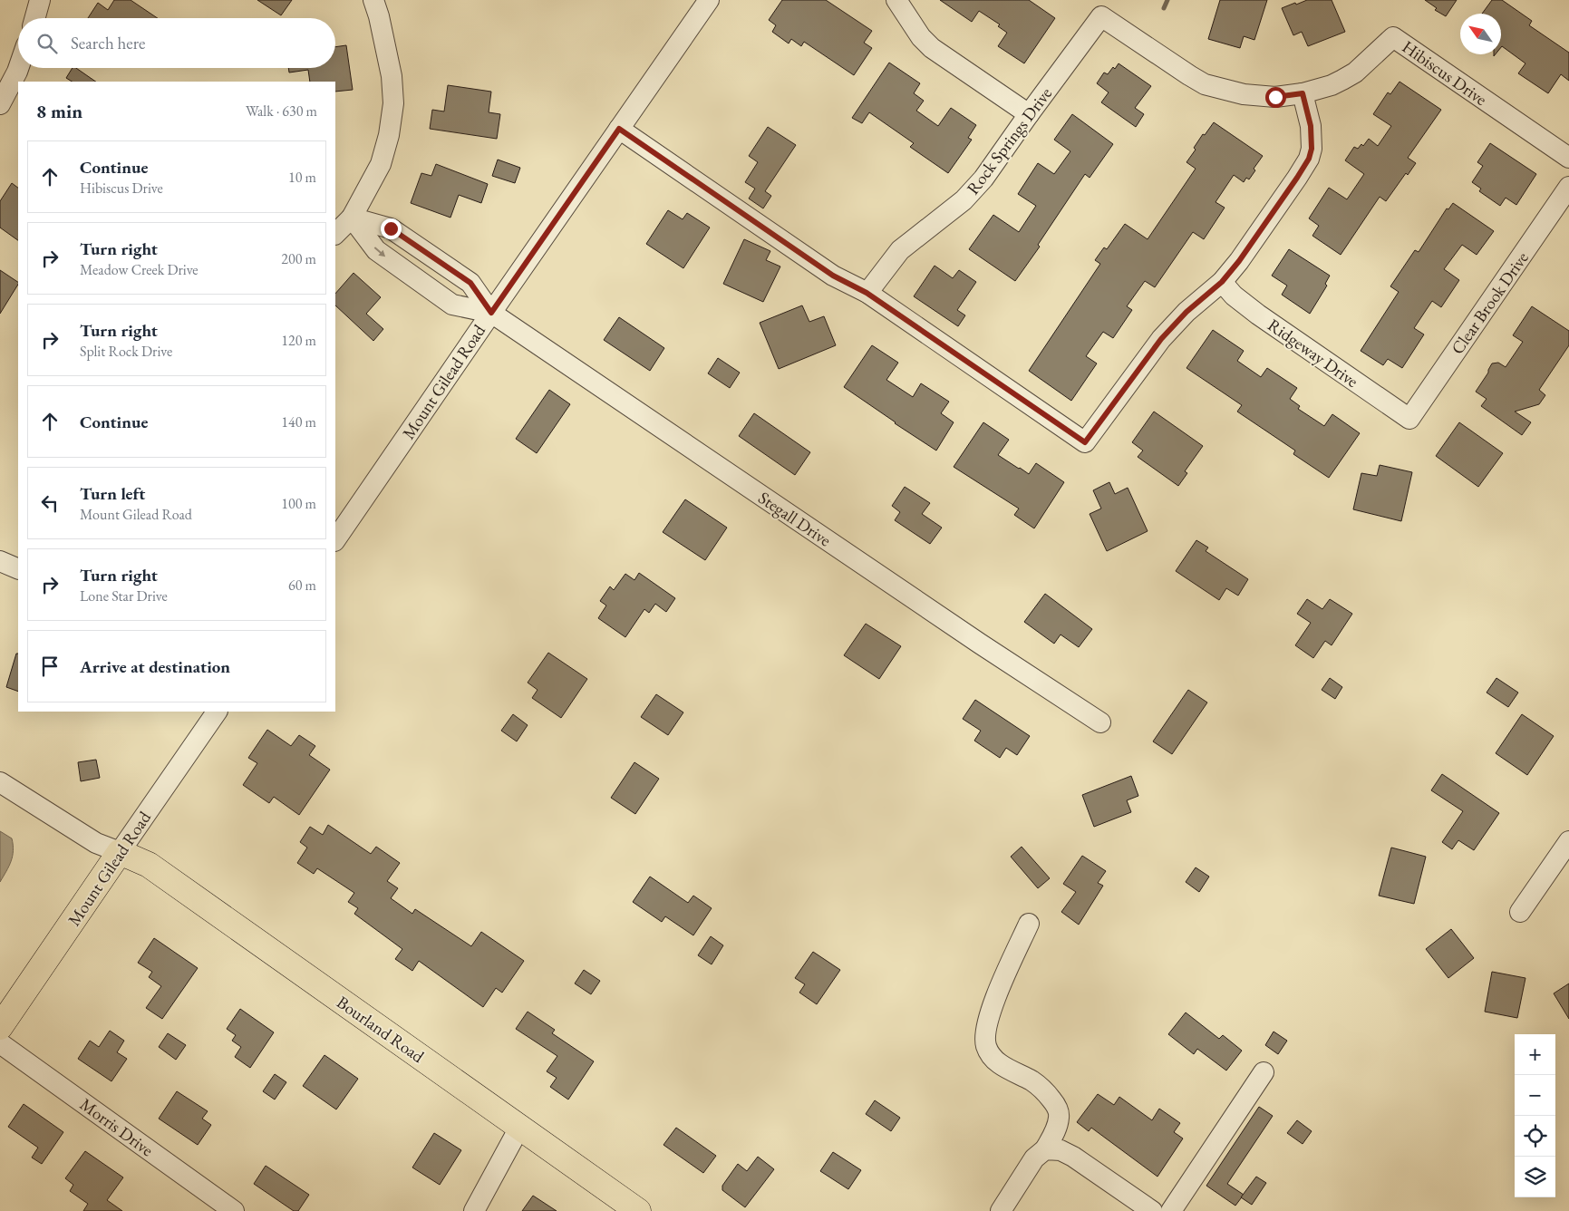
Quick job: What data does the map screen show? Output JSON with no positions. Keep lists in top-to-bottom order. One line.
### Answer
{"streets":{"main road":["Mount Gilead Road","Bourland Road"],"street":["Hibiscus Drive","Rock Springs Drive","Clear Brook Drive","Ridgeway Drive","Stegall Drive","Morris Drive"]},"crossings":[["Hibiscus Drive","Rock Springs Drive"],["Clear Brook Drive","Ridgeway Drive"],["Mount Gilead Road","Stegall Drive"],["Mount Gilead Road","Bourland Road"]],"north":"top left","page":{"search":"Search here","heading":["8 min","Walk · 630 m"],"list":[["Continue","Hibiscus Drive","10 m"],["Turn right","Meadow Creek Drive","200 m"],["Turn right","Split Rock Drive","120 m"],["Continue","140 m"],["Turn left","Mount Gilead Road","100 m"],["Turn right","Lone Star Drive","60 m"],"Arrive at destination"],"map_buttons":["+","−"]}}
